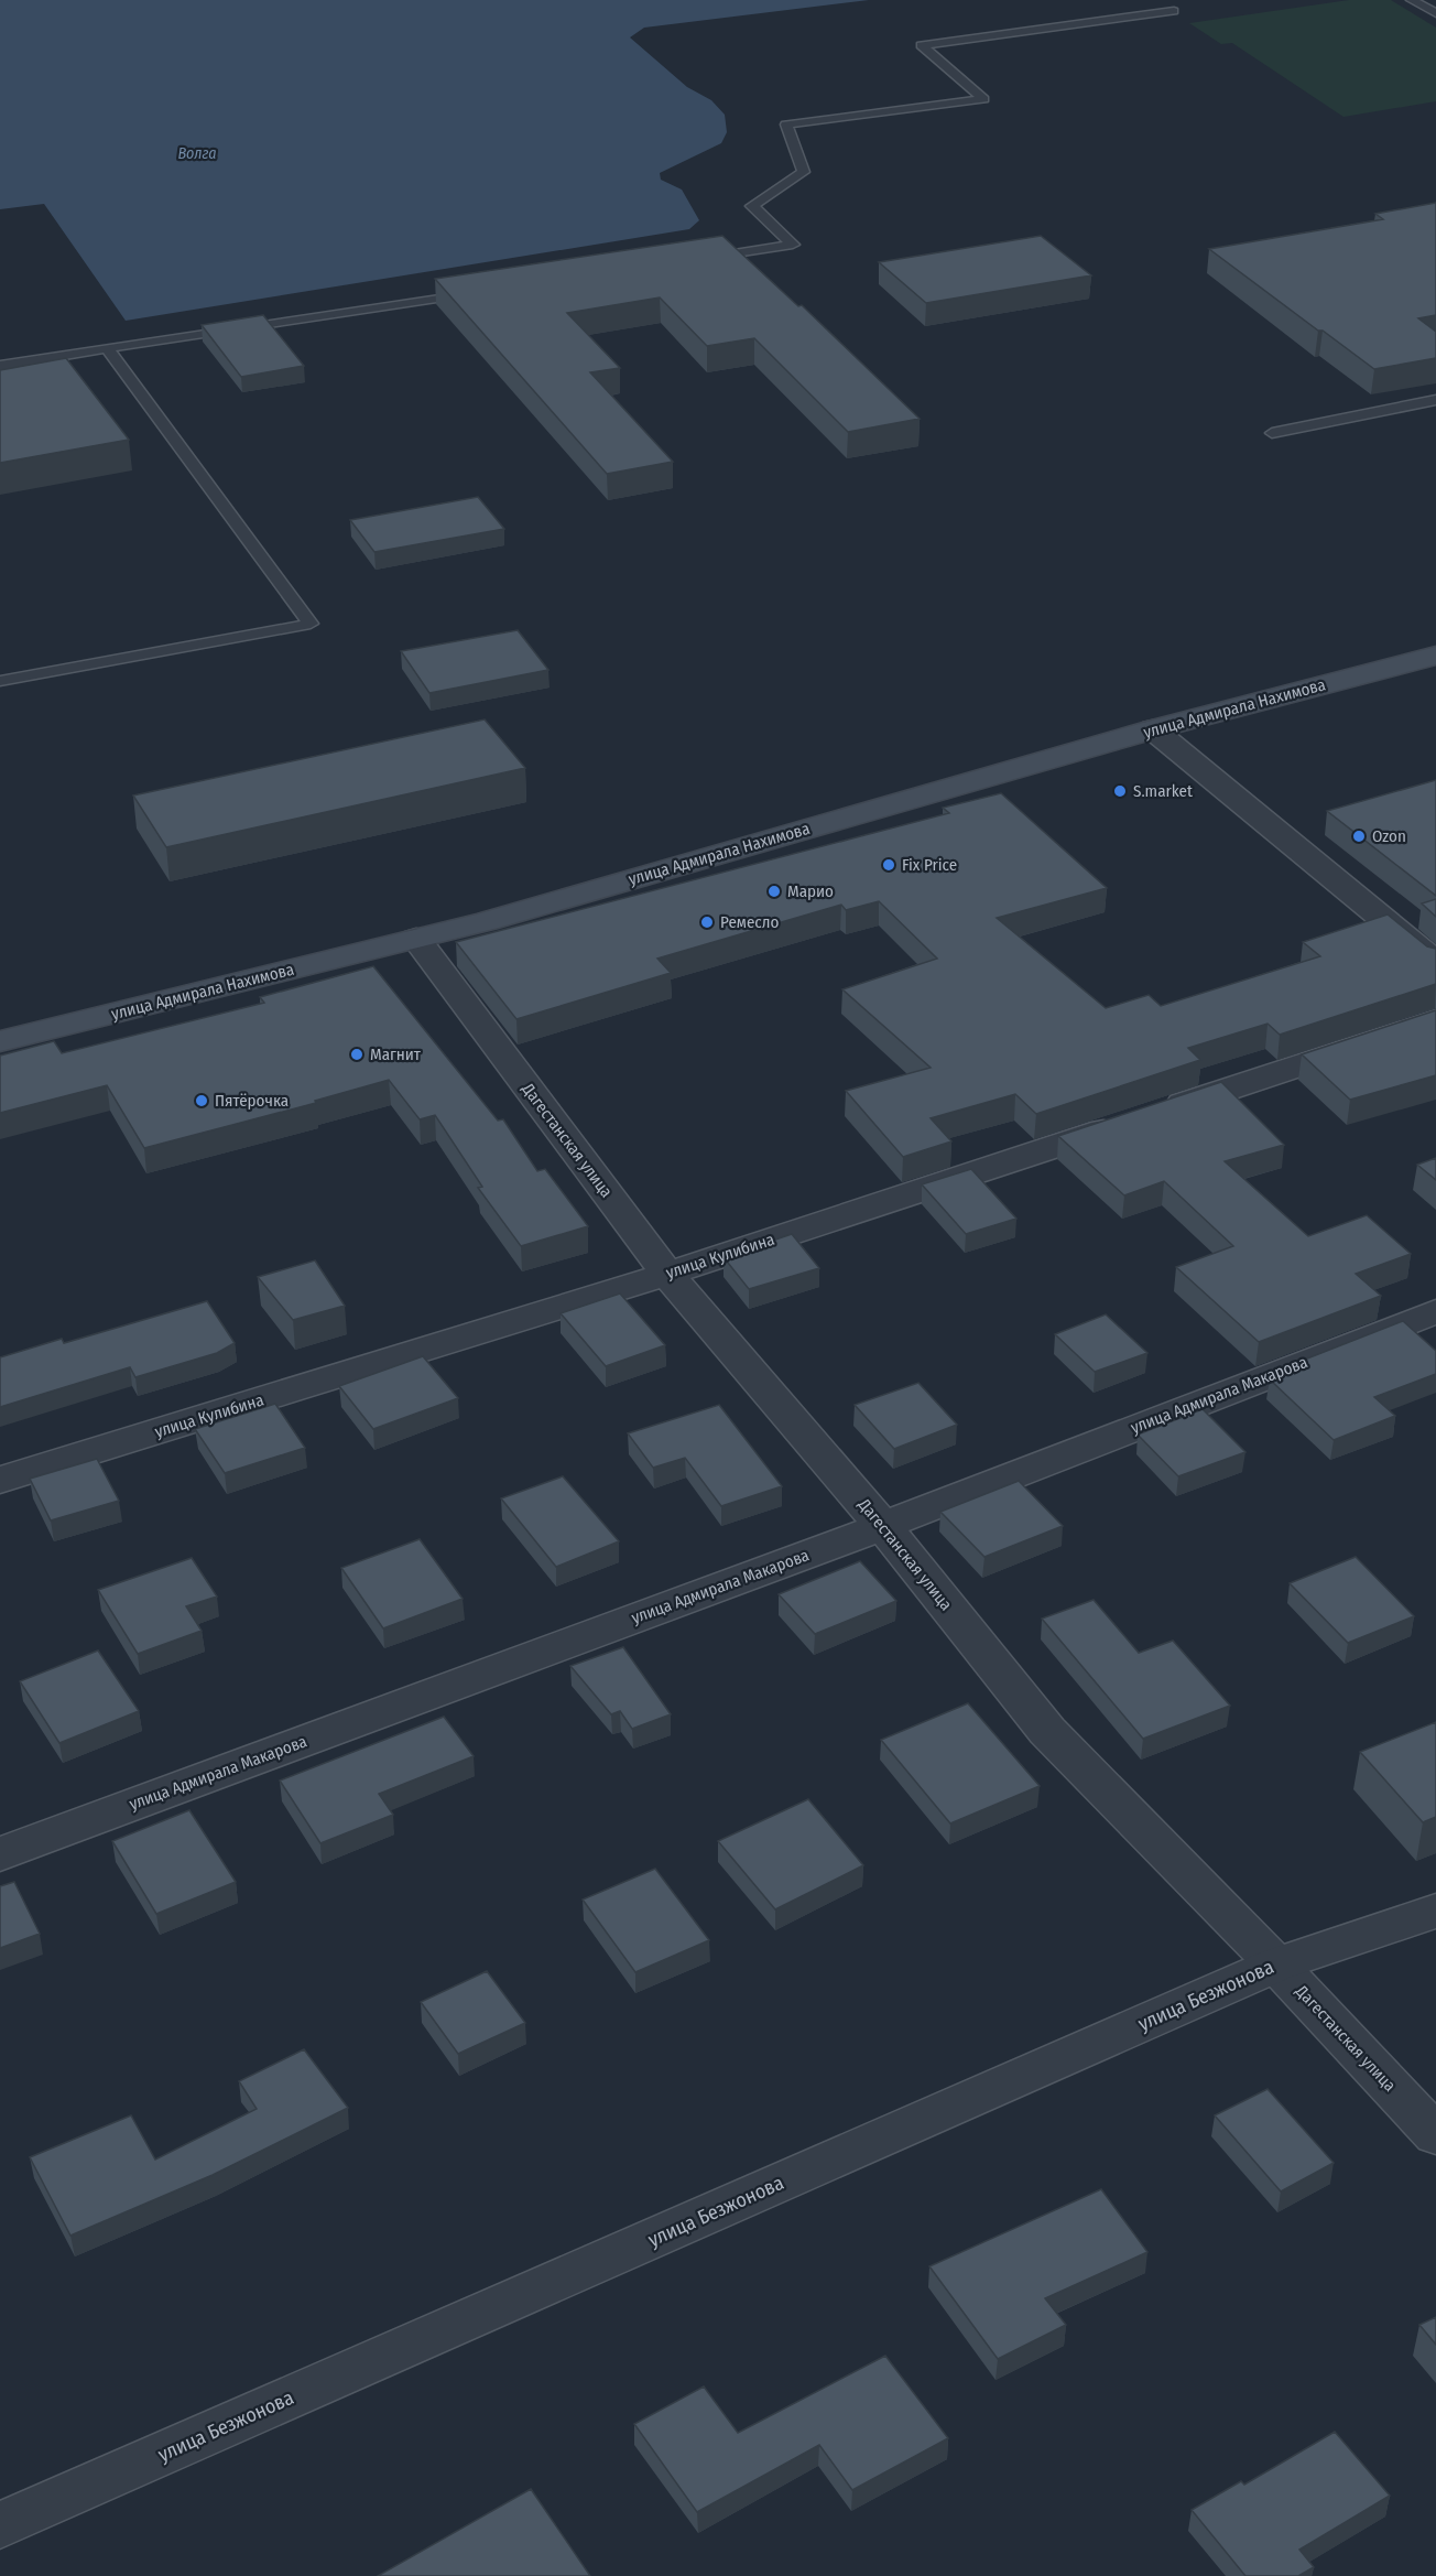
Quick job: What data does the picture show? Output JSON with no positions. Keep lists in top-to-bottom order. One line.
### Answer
{"streets":{"main road":["улица Адмирала Нахимова"],"street":["Дагестанская улица","улица Кулибина","улица Адмирала Макарова","улица Безжонова"]},"crossings":[["улица Адмирала Нахимова","Дагестанская улица"],["Дагестанская улица","улица Кулибина"],["Дагестанская улица","улица Адмирала Макарова"],["Дагестанская улица","улица Безжонова"]],"water":["Волга"],"places":["S.market","Ozon","Fix Price","Марио","Ремесло","Магнит","Пятёрочка"]}
